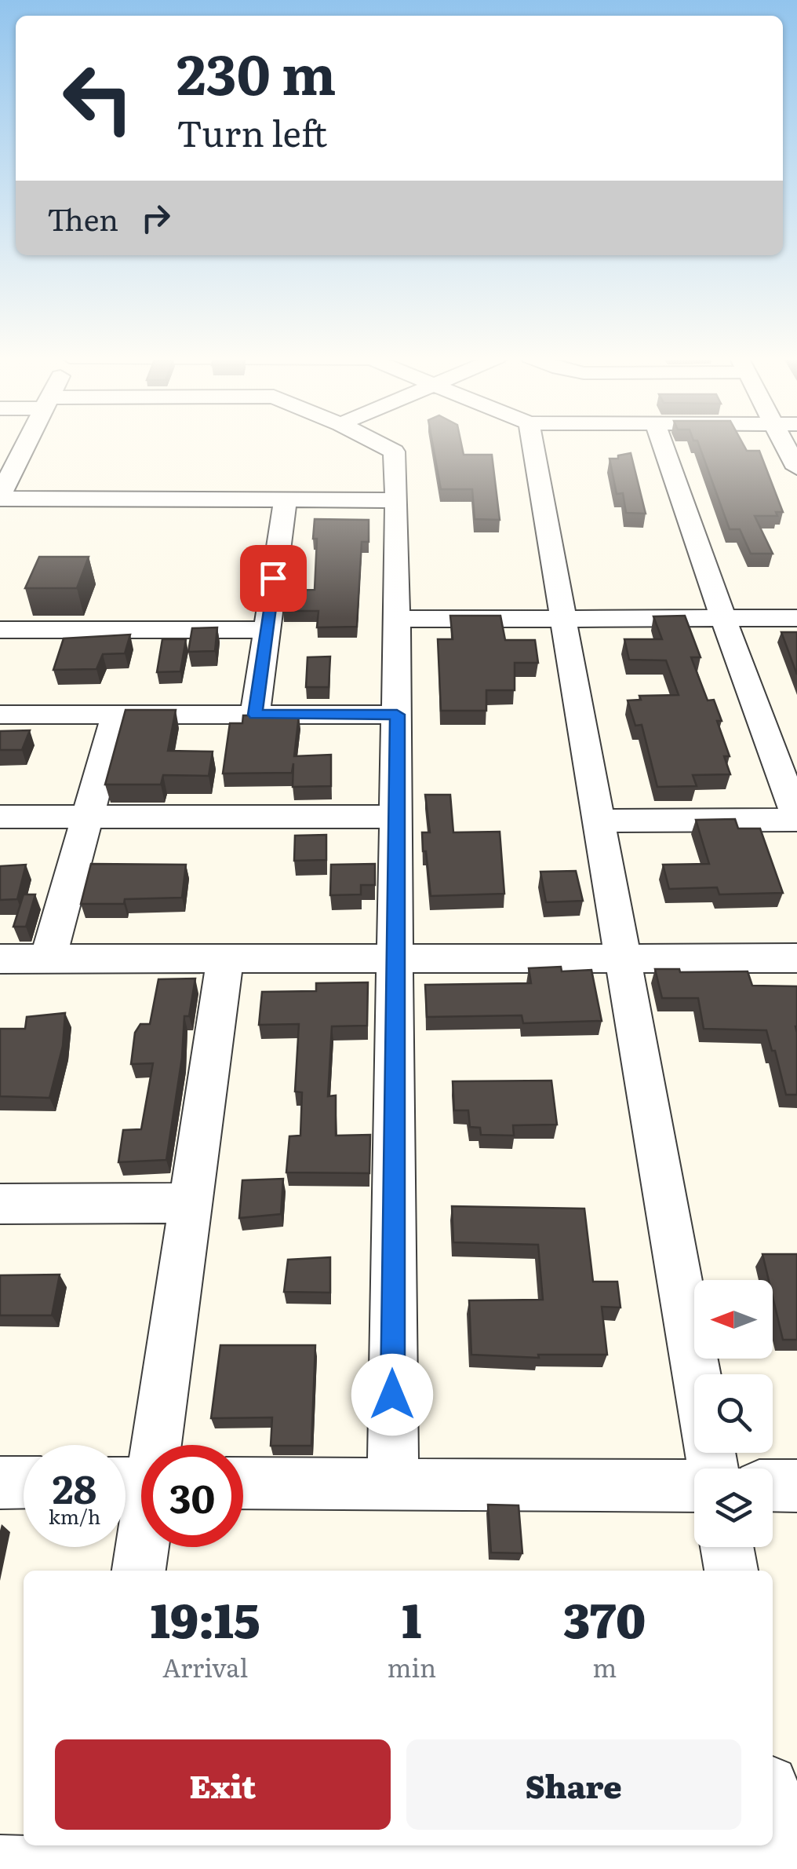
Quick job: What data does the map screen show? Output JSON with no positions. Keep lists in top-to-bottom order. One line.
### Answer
{"north":"left","page":{"turn":["230 m","Turn left"],"then":"Then","speed":"28 km/h","limit":"30","eta":["19:15","Arrival","1","min","370","m"],"buttons":["Exit","Share"]}}
